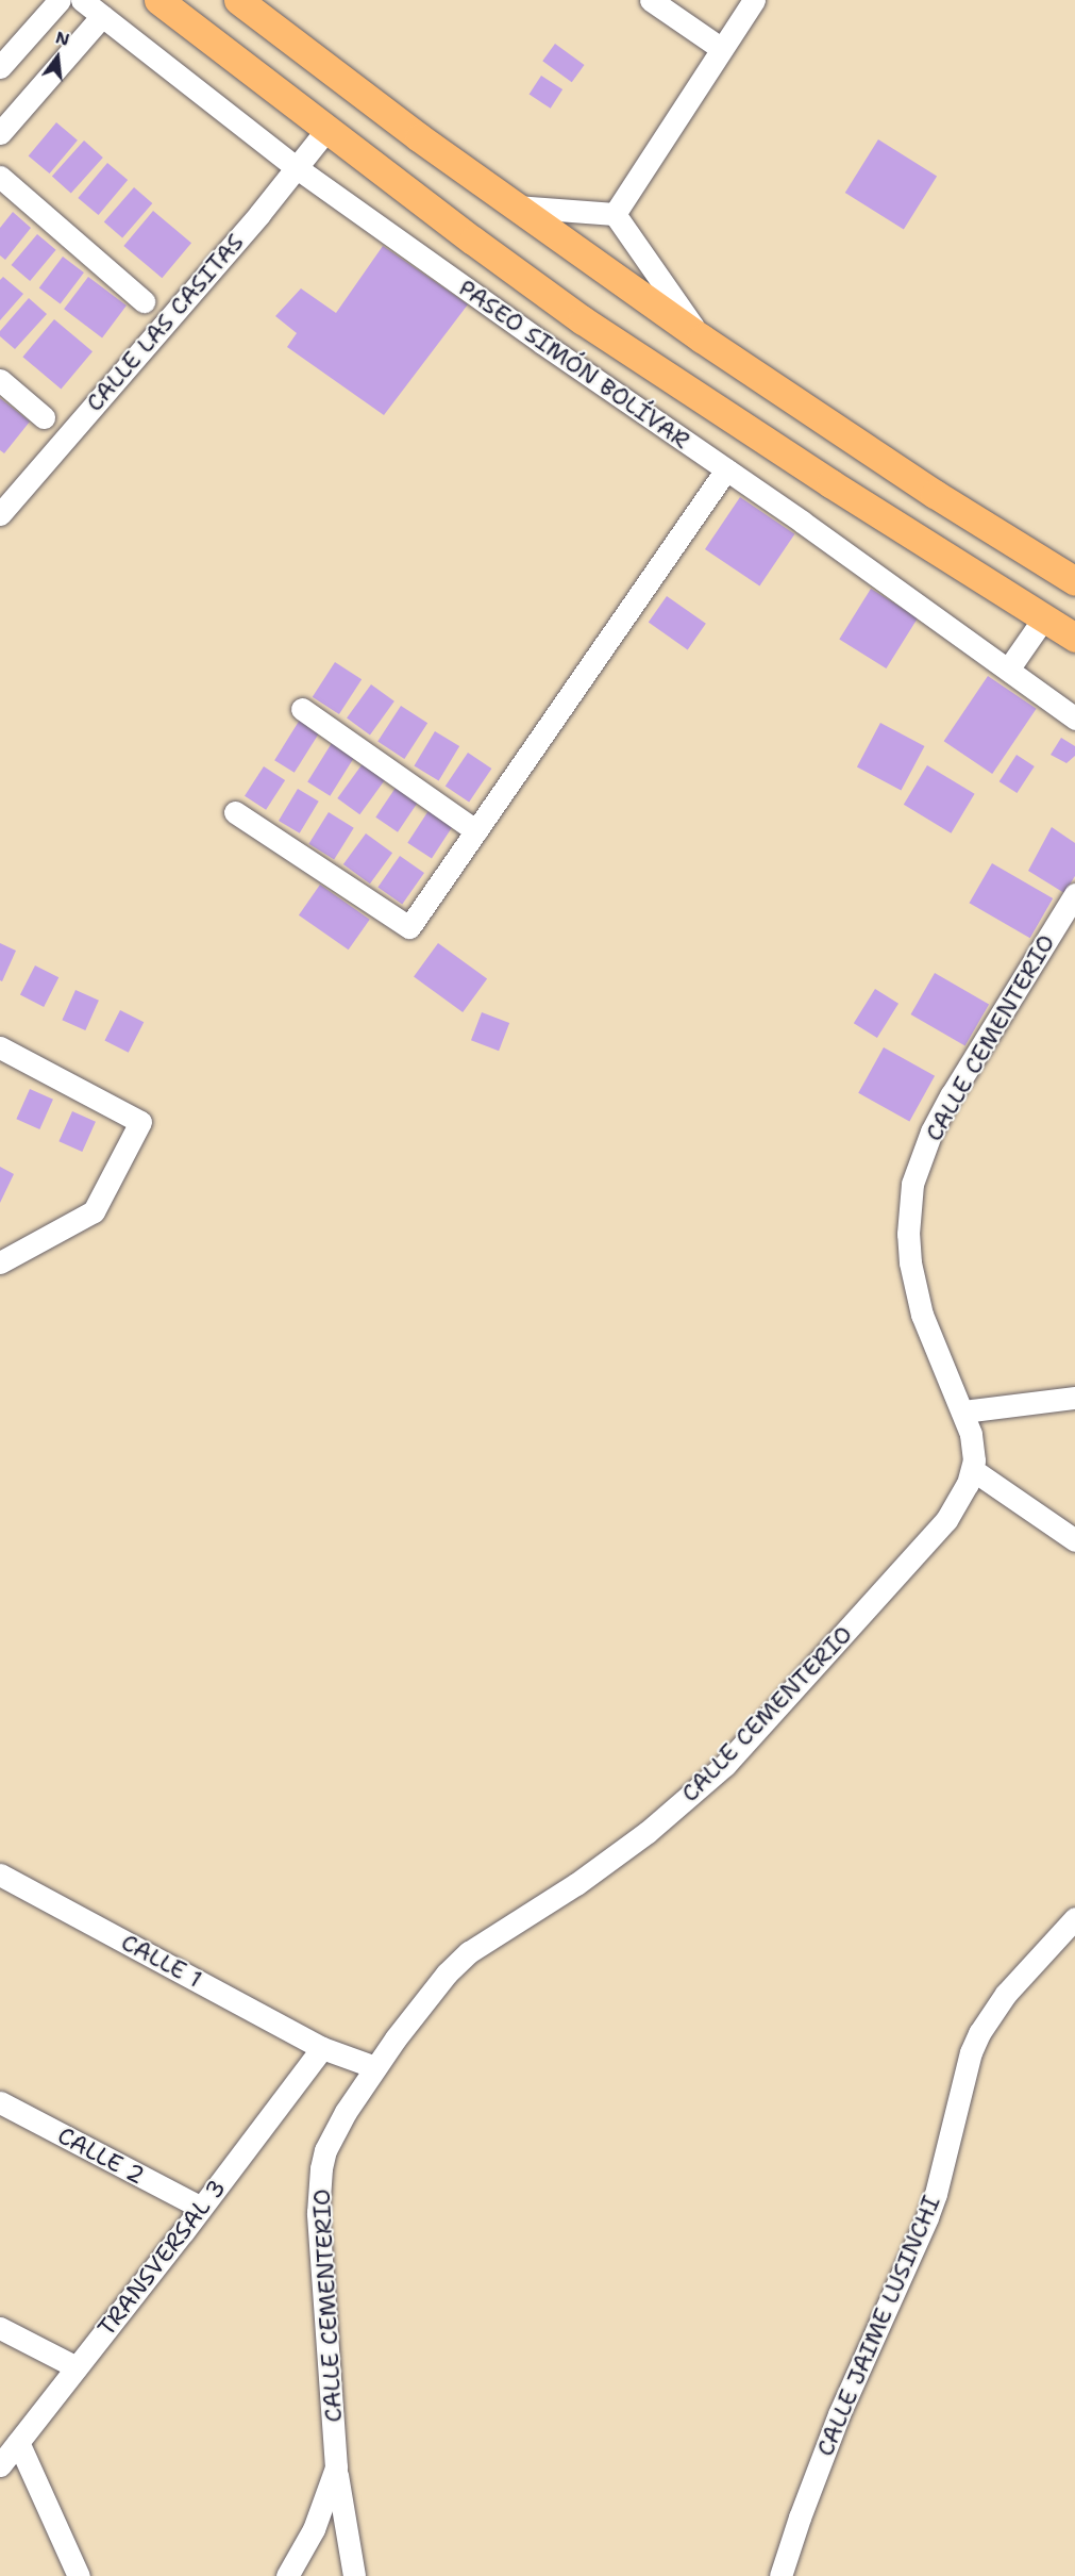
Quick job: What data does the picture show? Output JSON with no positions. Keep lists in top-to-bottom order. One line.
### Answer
{"streets":{"main road":["PASEO SIMÓN BOLÍVAR"],"street":["CALLE LAS CASITAS","CALLE CEMENTERIO","CALLE 1","CALLE 2","TRANSVERSAL 3","CALLE JAIME LUSINCHI"]},"crossings":[["CALLE LAS CASITAS","PASEO SIMÓN BOLÍVAR"],["CALLE CEMENTERIO","CALLE 1"],["CALLE 1","TRANSVERSAL 3"],["CALLE 2","TRANSVERSAL 3"]],"north":"top"}
